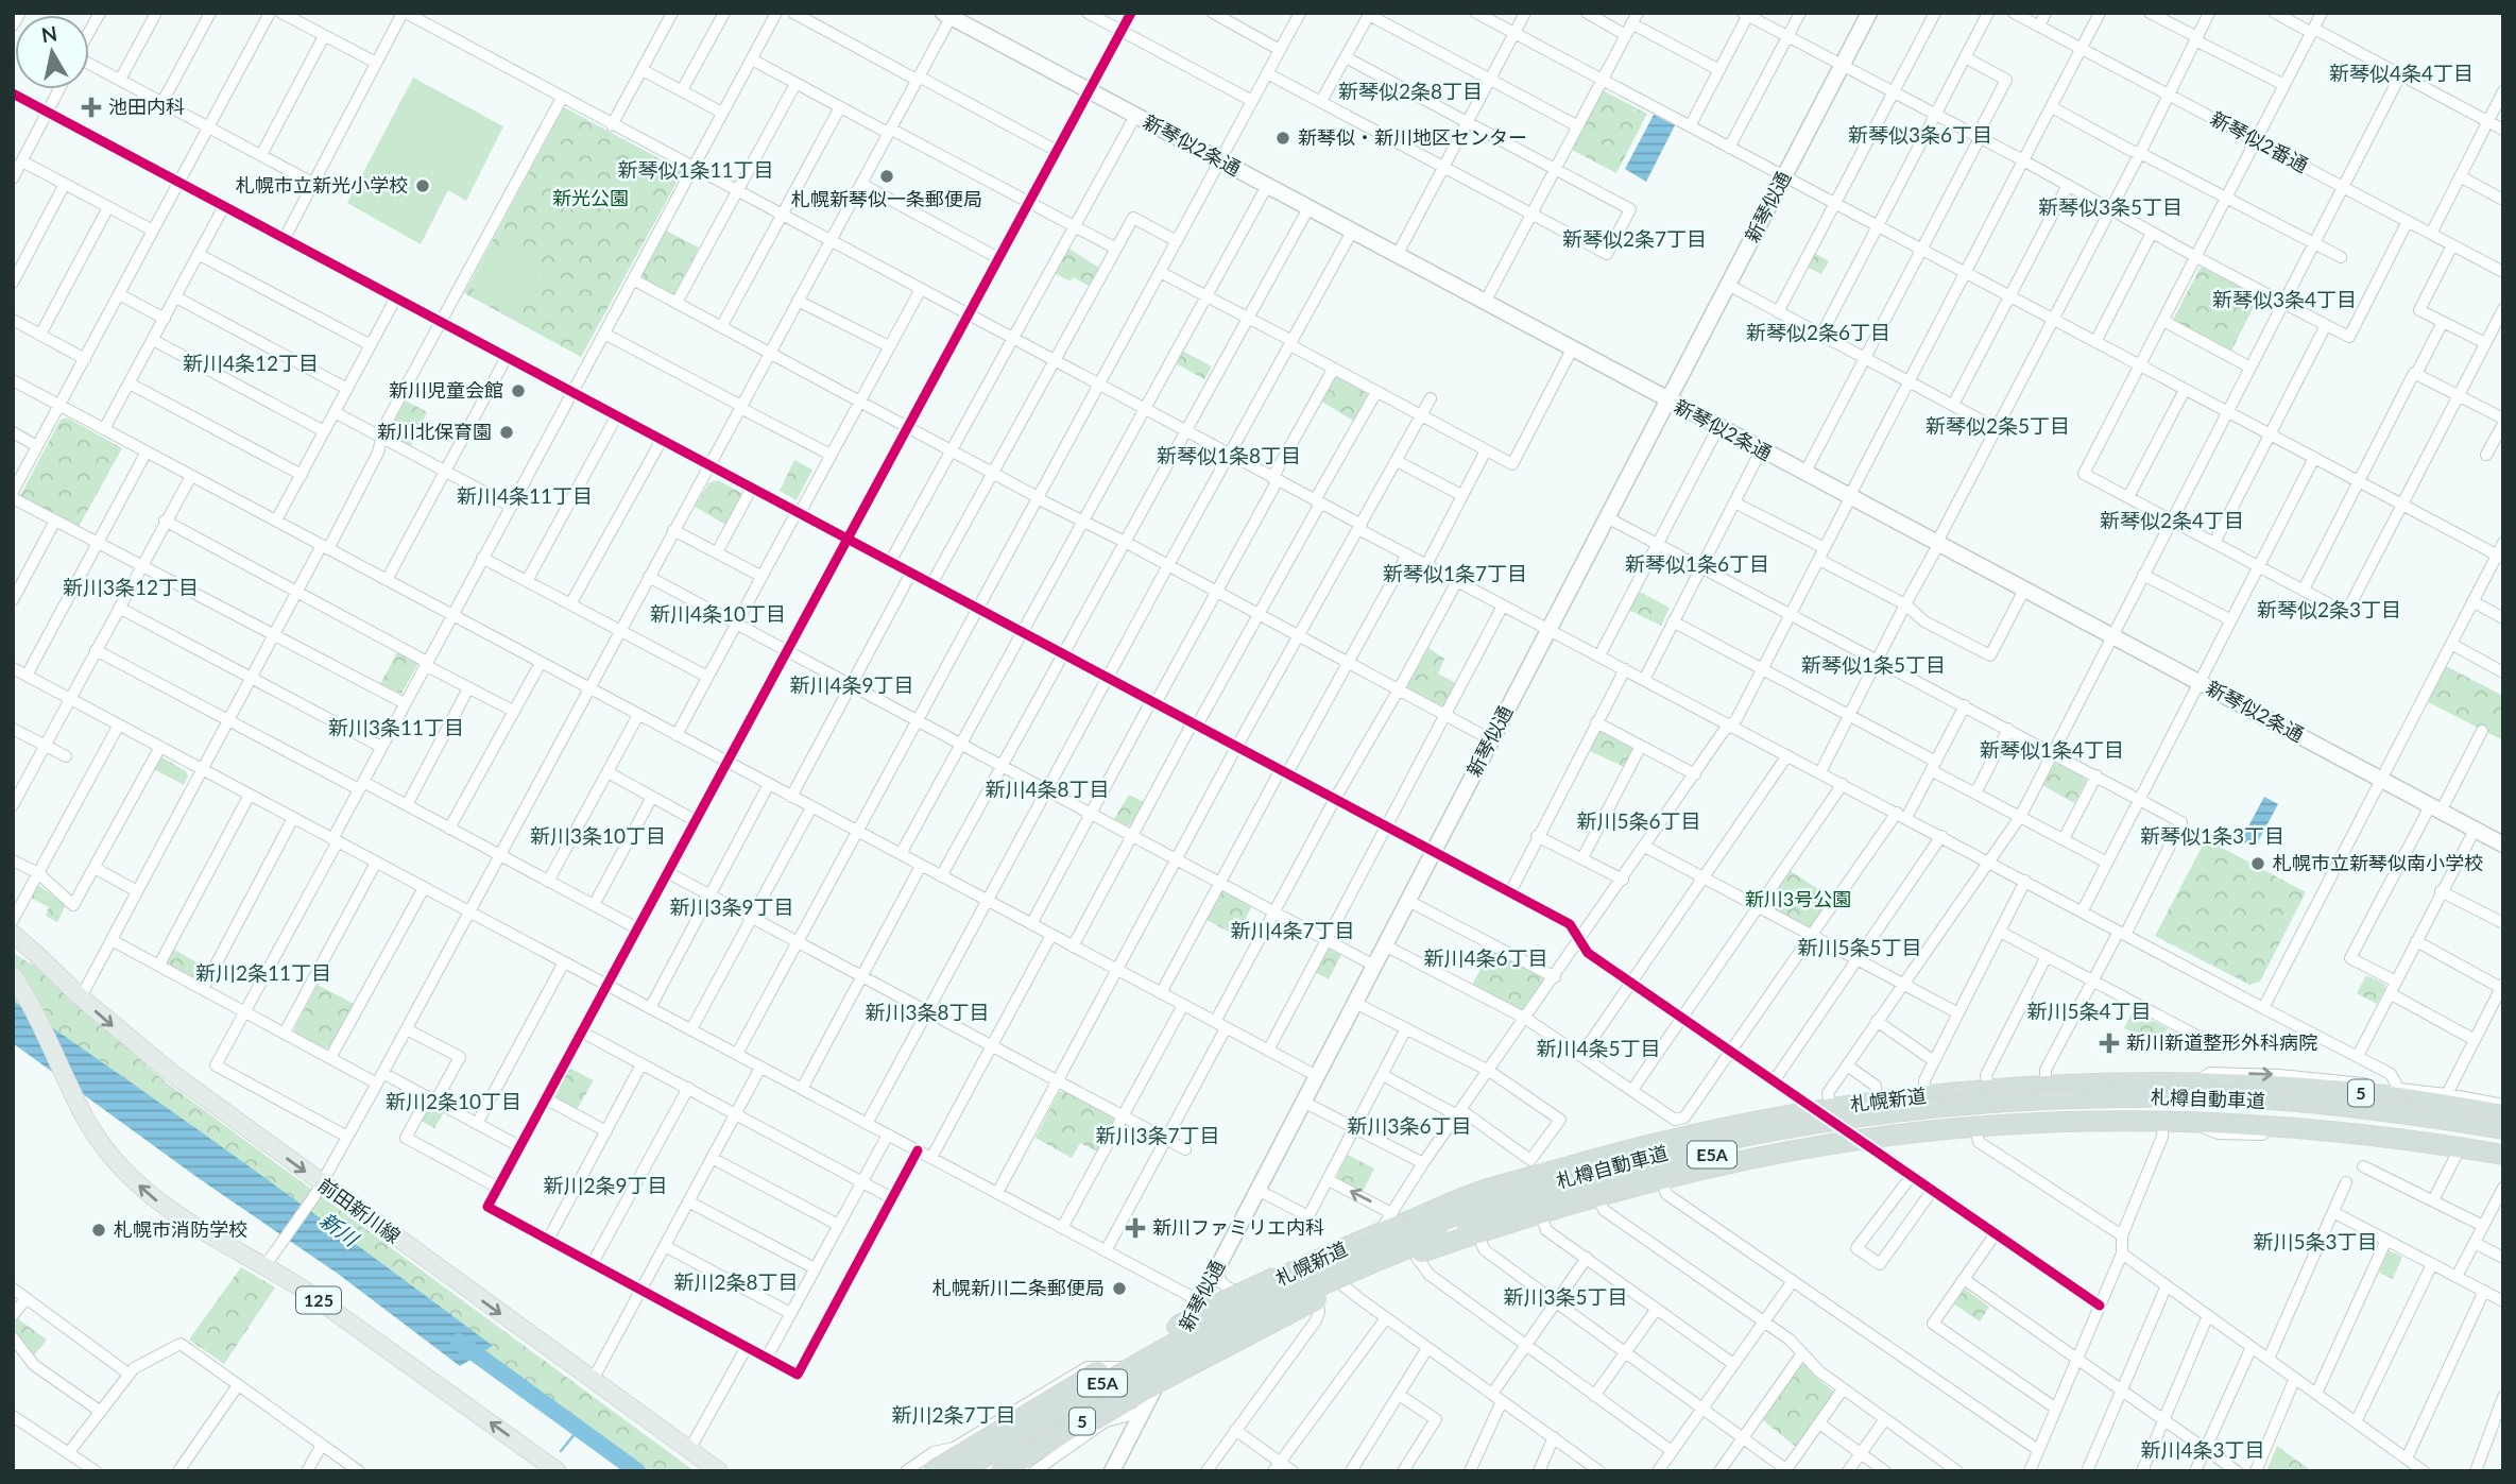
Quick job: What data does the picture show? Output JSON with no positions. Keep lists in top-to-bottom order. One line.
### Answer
{"streets":{"highway":["5","札樽自動車道","札幌新道","E5A"],"main road":["前田新川線","125"],"street":["新琴似2番通","新琴似2条通","新琴似通"]},"crossings":[["新琴似2条通","新琴似通"],["新琴似通","札幌新道"],["札樽自動車道","札幌新道"]],"districts":["新琴似4条4丁目","新琴似2条8丁目","新琴似3条6丁目","新琴似1条11丁目","新琴似3条5丁目","新琴似2条7丁目","新琴似3条4丁目","新琴似2条6丁目","新川4条12丁目","新琴似2条5丁目","新琴似1条8丁目","新川4条11丁目","新琴似2条4丁目","新琴似1条6丁目","新琴似1条7丁目","新川3条12丁目","新琴似2条3丁目","新川4条10丁目","新琴似1条5丁目","新川4条9丁目","新川3条11丁目","新琴似1条4丁目","新川4条8丁目","新川5条6丁目","新川3条10丁目","新琴似1条3丁目","新川3条9丁目","新川4条7丁目","新川5条5丁目","新川4条6丁目","新川2条11丁目","新川5条4丁目","新川3条8丁目","新川4条5丁目","新川2条10丁目","新川3条6丁目","新川3条7丁目","新川2条9丁目","新川5条3丁目","新川2条8丁目","新川3条5丁目","新川2条7丁目","新川4条3丁目"],"water":["新川"],"parks":["新光公園","新川3号公園"],"places":{"health":["池田内科","新川新道整形外科病院","新川ファミリエ内科"],"other":["新琴似・新川地区センター","札幌新琴似一条郵便局","札幌市立新光小学校","新川児童会館","新川北保育園","札幌市立新琴似南小学校","札幌市消防学校","札幌新川二条郵便局"]},"north":"top"}
